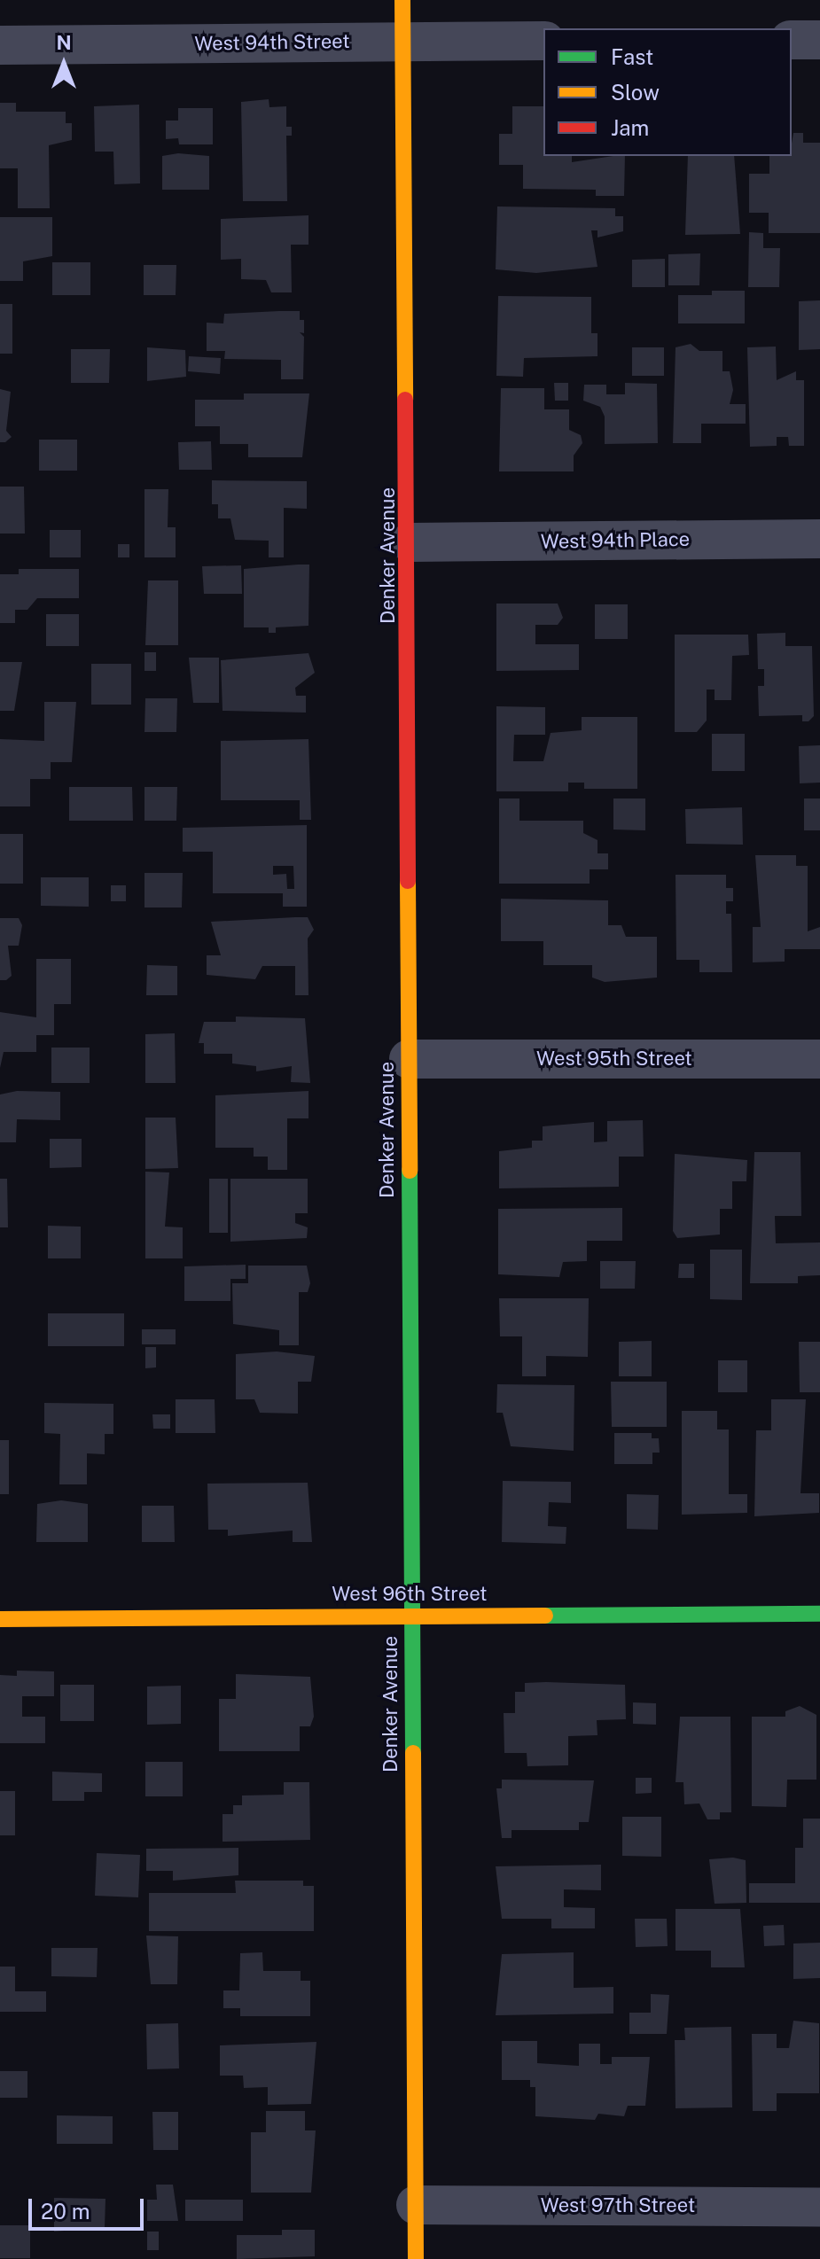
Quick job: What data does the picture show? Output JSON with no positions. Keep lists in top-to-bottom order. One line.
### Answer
{"streets":{"street":["West 94th Street","West 94th Place","Denker Avenue","West 95th Street","West 96th Street","West 97th Street"]},"crossings":[["West 94th Street","Denker Avenue"],["West 94th Place","Denker Avenue"],["Denker Avenue","West 95th Street"],["Denker Avenue","West 96th Street"],["Denker Avenue","West 97th Street"]],"legend":["Fast","Slow","Jam"],"scale_bar":"20 m","north":"top"}
